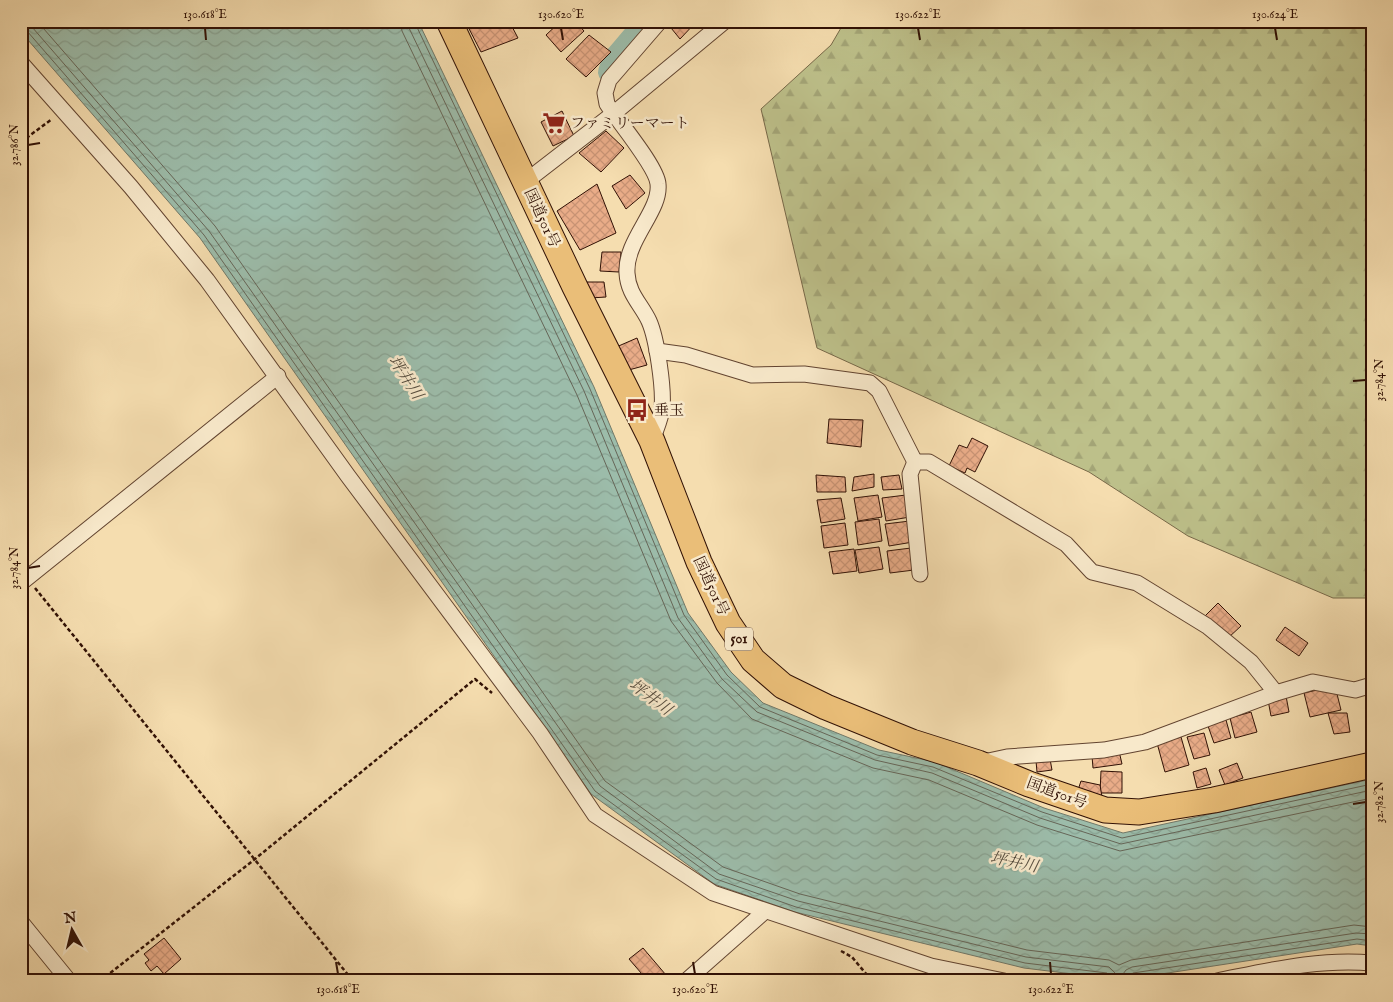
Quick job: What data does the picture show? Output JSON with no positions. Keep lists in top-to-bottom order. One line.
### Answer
{"streets":{"highway":["国道501号","501"]},"water":["坪井川"],"places":{"supermarket":["ファミリーマート"],"bus stop":["垂玉"]},"north":"top","coordinates":["130.618°E","130.620°E","130.622°E","130.624°E","32.786°N","32.784°N","32.782°N"]}
